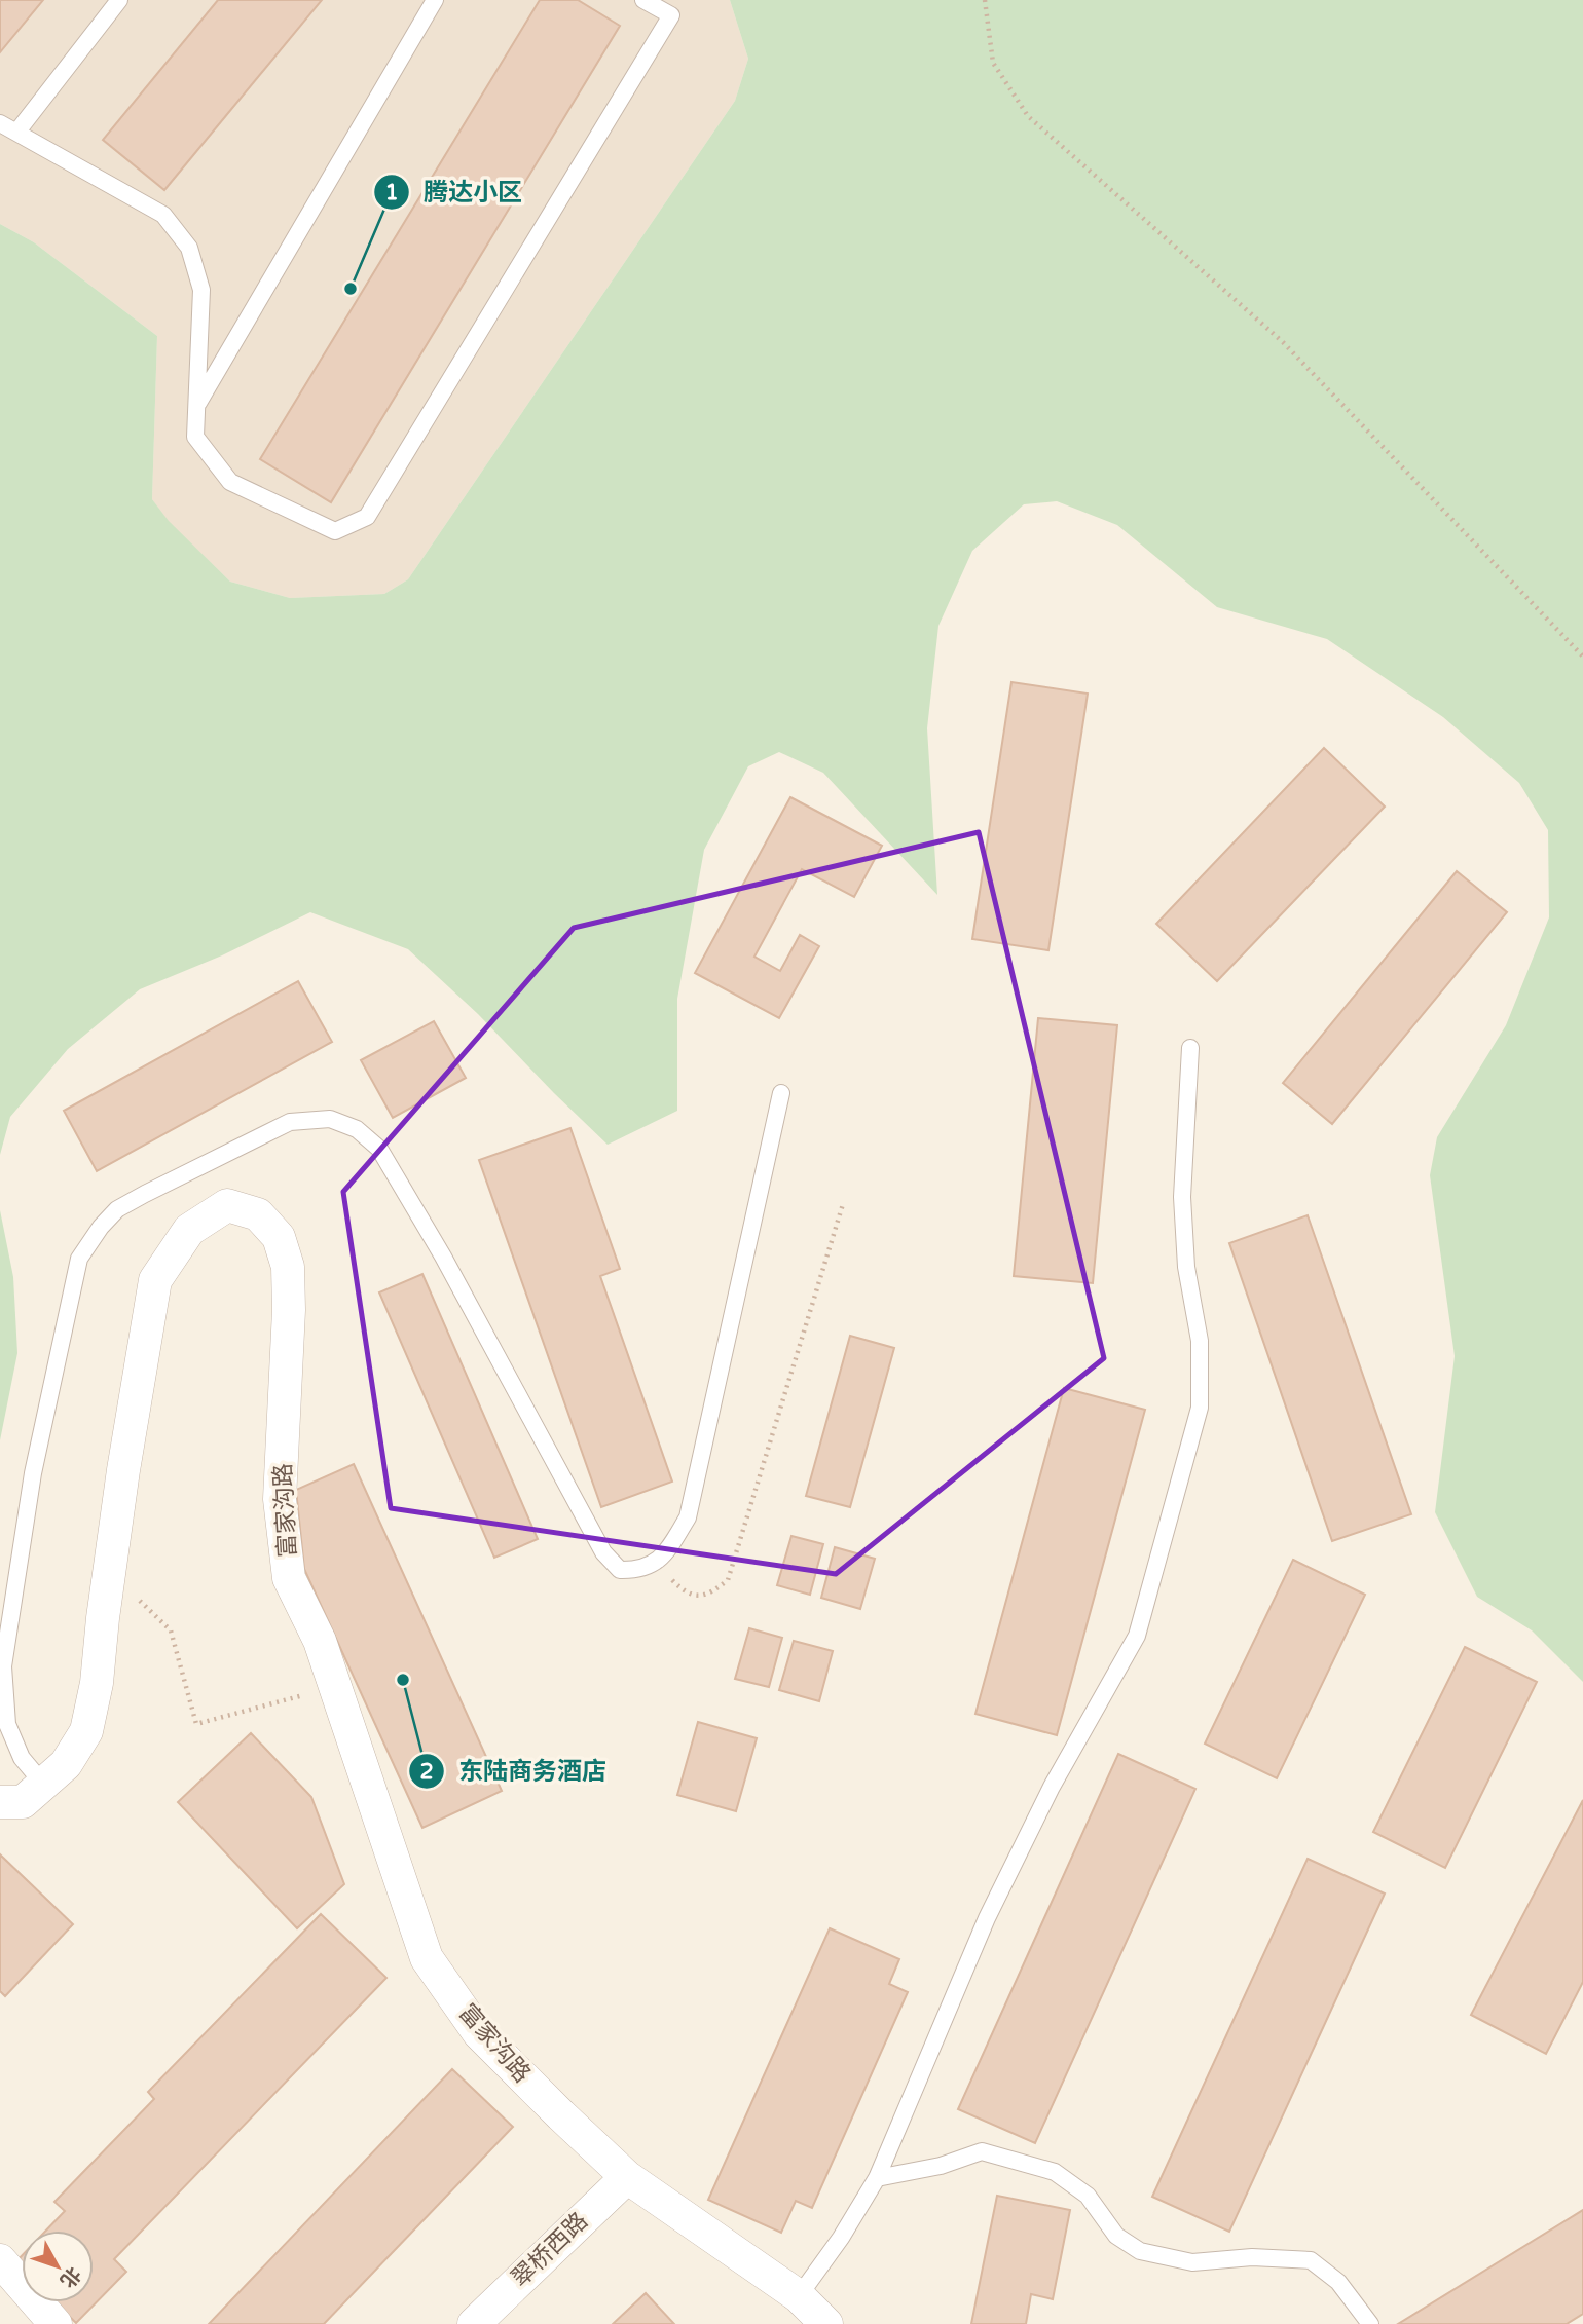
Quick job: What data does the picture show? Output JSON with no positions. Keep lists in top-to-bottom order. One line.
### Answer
{"streets":{"street":["富家沟路","翠桥西路"]},"crossings":[["富家沟路","翠桥西路"]],"places":["腾达小区","东陆商务酒店"],"north":"bottom right"}
